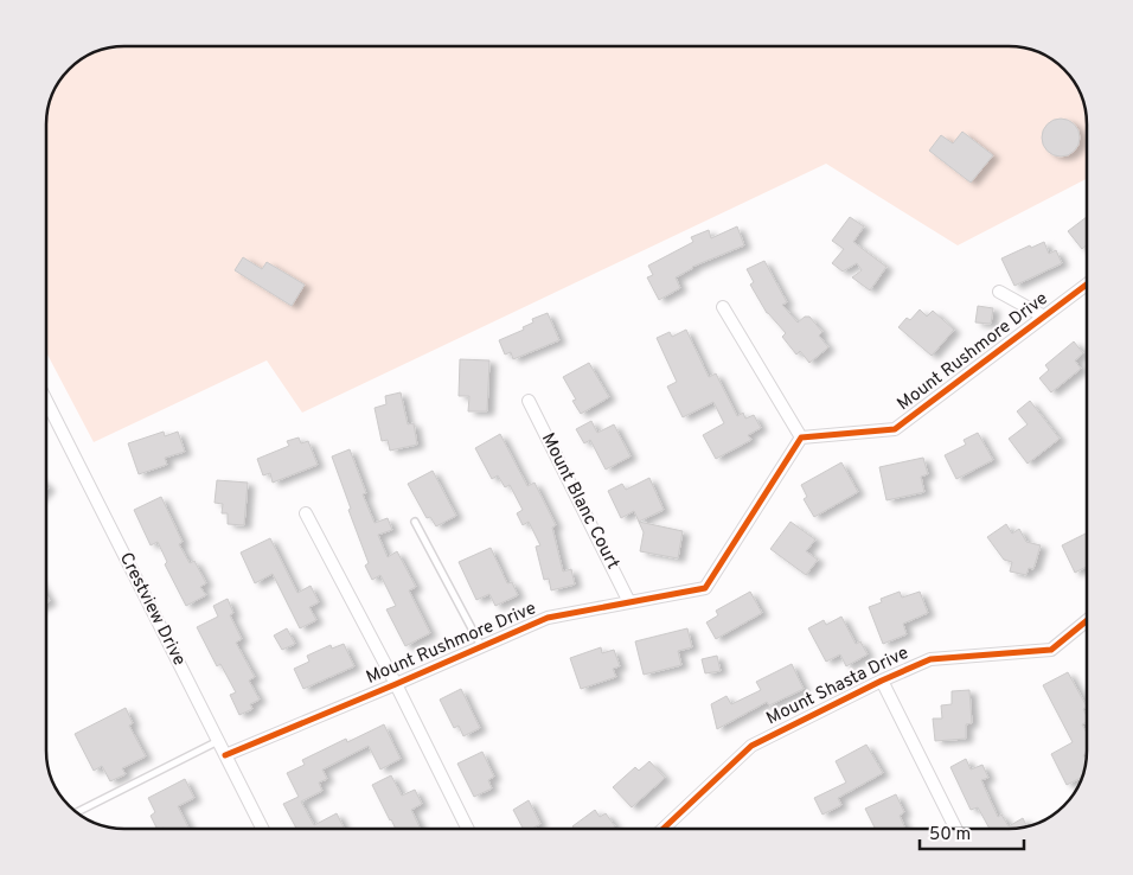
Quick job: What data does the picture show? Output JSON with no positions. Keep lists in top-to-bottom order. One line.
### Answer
{"streets":{"street":["Mount Rushmore Drive","Mount Blanc Court","Crestview Drive","Mount Shasta Drive"]},"crossings":[["Mount Rushmore Drive","Mount Blanc Court"],["Mount Rushmore Drive","Crestview Drive"]],"scale_bar":"50 m"}
